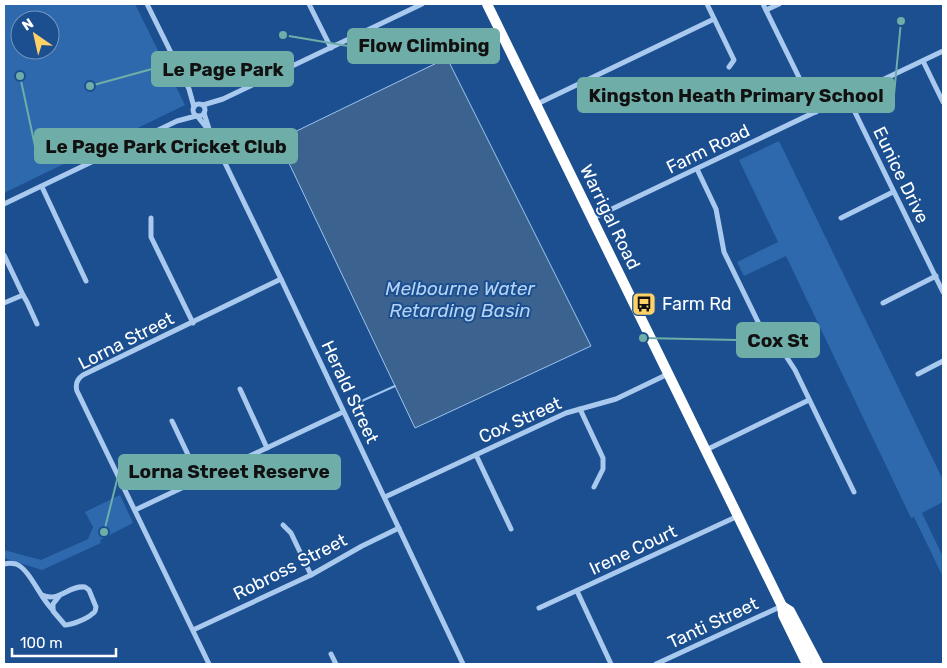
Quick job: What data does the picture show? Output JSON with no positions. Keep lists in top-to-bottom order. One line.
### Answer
{"streets":{"highway":["Warrigal Road"],"street":["Farm Road","Eunice Drive","Lorna Street","Herald Street","Cox Street","Irene Court","Robross Street","Tanti Street"]},"crossings":[["Farm Road","Eunice Drive"],["Farm Road","Warrigal Road"],["Warrigal Road","Cox Street"],["Warrigal Road","Irene Court"],["Warrigal Road","Tanti Street"],["Lorna Street","Herald Street"],["Lorna Street","Robross Street"],["Herald Street","Cox Street"],["Herald Street","Robross Street"]],"water":["Melbourne Water Retarding Basin"],"places":{"other":["Kingston Heath Primary School","Flow Climbing","Le Page Park Cricket Club","Le Page Park","Cox St","Lorna Street Reserve"],"bus stop":["Farm Rd"]},"scale_bar":"100 m","north":"top left"}
